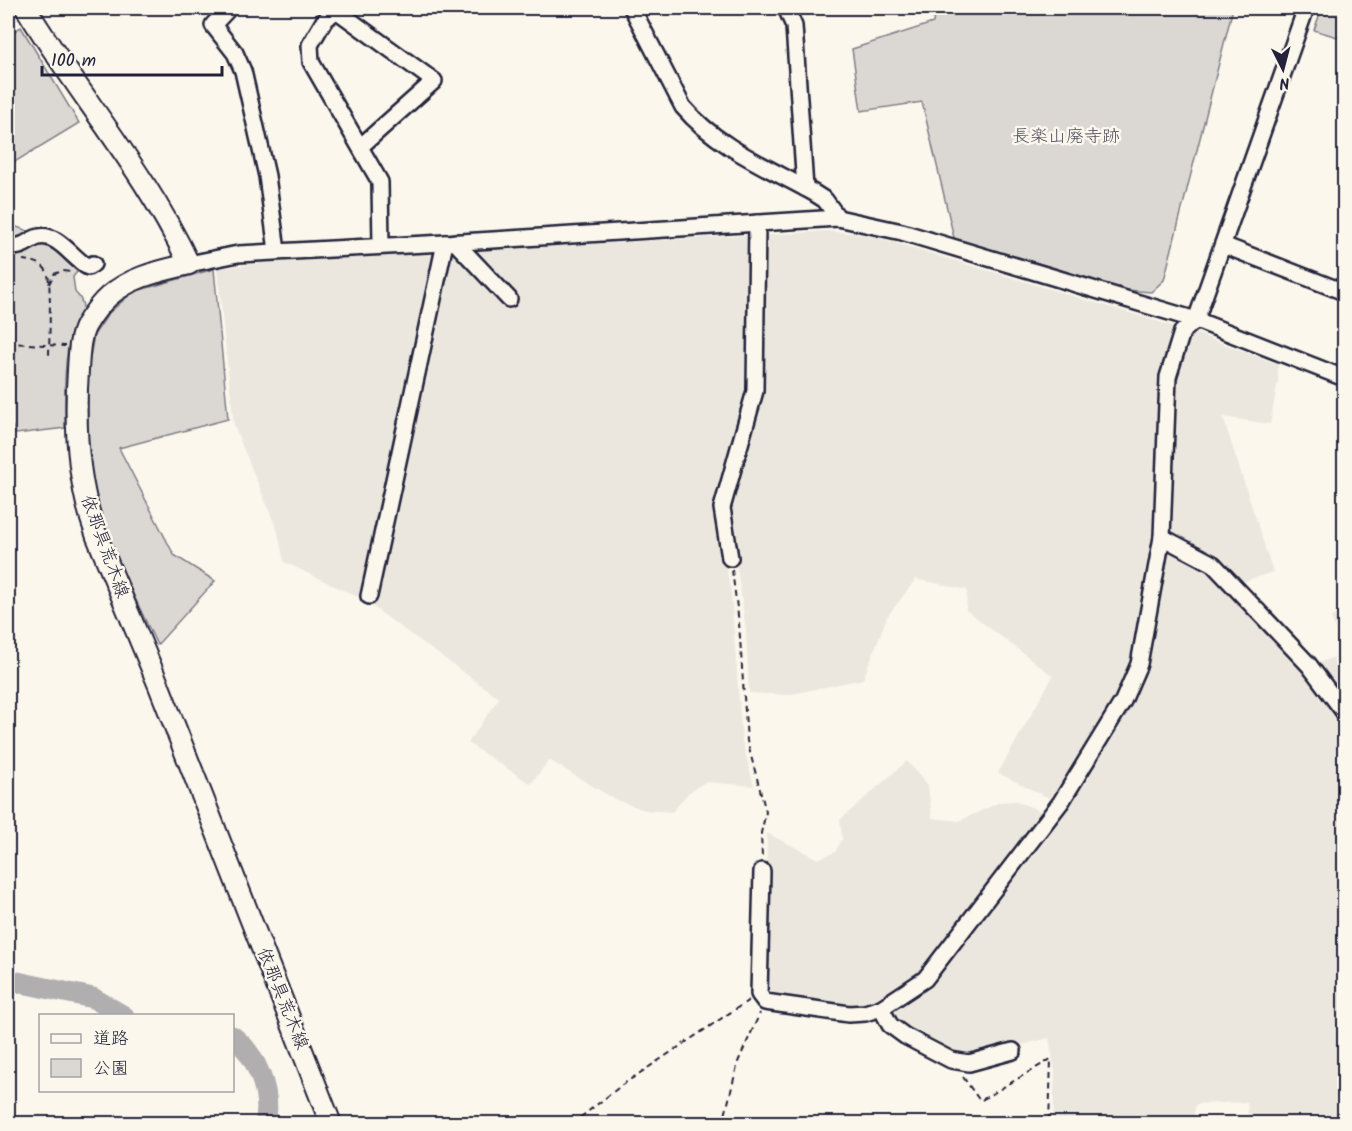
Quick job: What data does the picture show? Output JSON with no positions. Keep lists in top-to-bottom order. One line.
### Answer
{"streets":{"main road":["依那具荒木線"]},"parks":["長楽山廃寺跡"],"legend":["道路","公園"],"scale_bar":"100 m","north":"bottom"}
